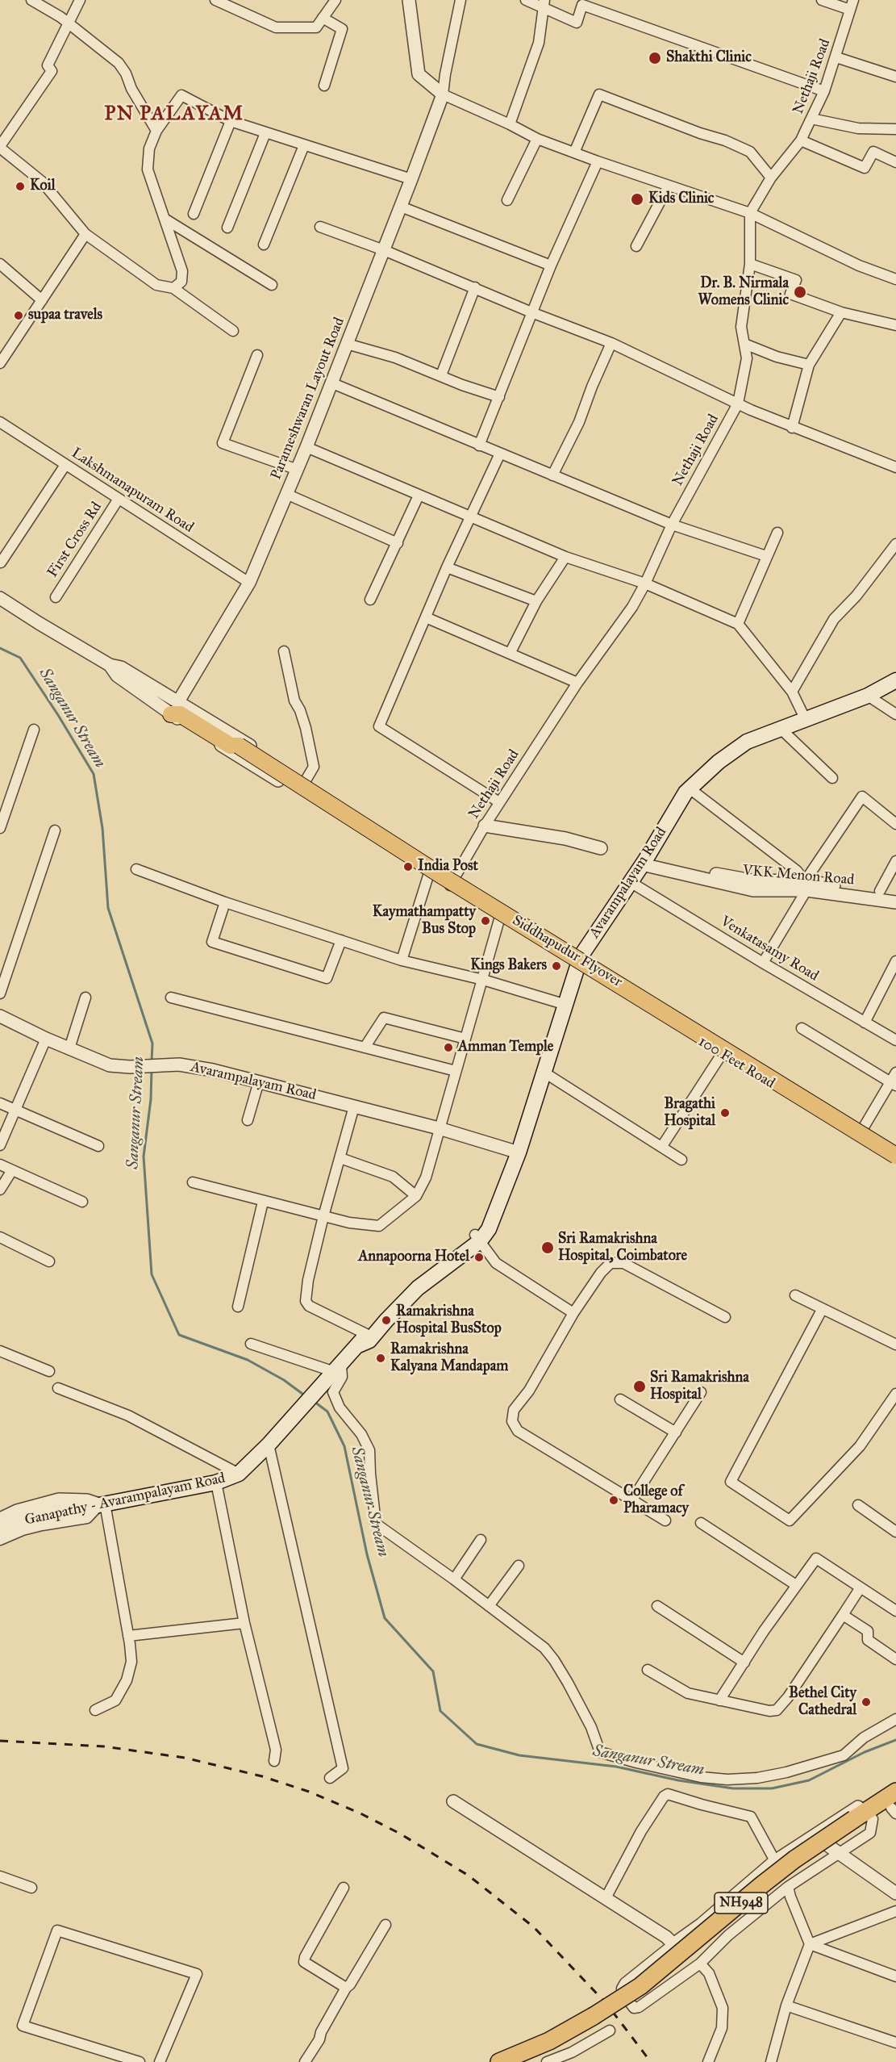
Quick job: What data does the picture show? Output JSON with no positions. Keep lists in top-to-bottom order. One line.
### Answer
{"streets":{"highway":["NH948"],"main road":["Avarampalayam Road","Siddhapudur Flyover","100 Feet Road","Ganapathy - Avarampalayam Road"],"street":["Nethaji Road","Parameshwaran Layout Road","Lakshmanapuram Road","First Cross Rd","VKK Menon Road","Venkatasamy Road"]},"crossings":[["Parameshwaran Layout Road","Lakshmanapuram Road"],["Parameshwaran Layout Road","Siddhapudur Flyover"],["Lakshmanapuram Road","First Cross Rd"],["VKK Menon Road","Avarampalayam Road"],["Avarampalayam Road","Venkatasamy Road"],["Avarampalayam Road","100 Feet Road"]],"districts":["PN PALAYAM"],"water":["Sanganur Stream"],"places":["Shakthi Clinic","Koil","Kids Clinic","Dr. B. Nirmala Womens Clinic","supaa travels","India Post","Kaymathampatty Bus Stop","Kings Bakers","Amman Temple","Bragathi Hospital","Sri Ramakrishna Hospital, Coimbatore","Annapoorna Hotel","Ramakrishna Hospital BusStop","Ramakrishna Kalyana Mandapam","Sri Ramakrishna Hospital","College of Pharamacy","Bethel City Cathedral"]}
